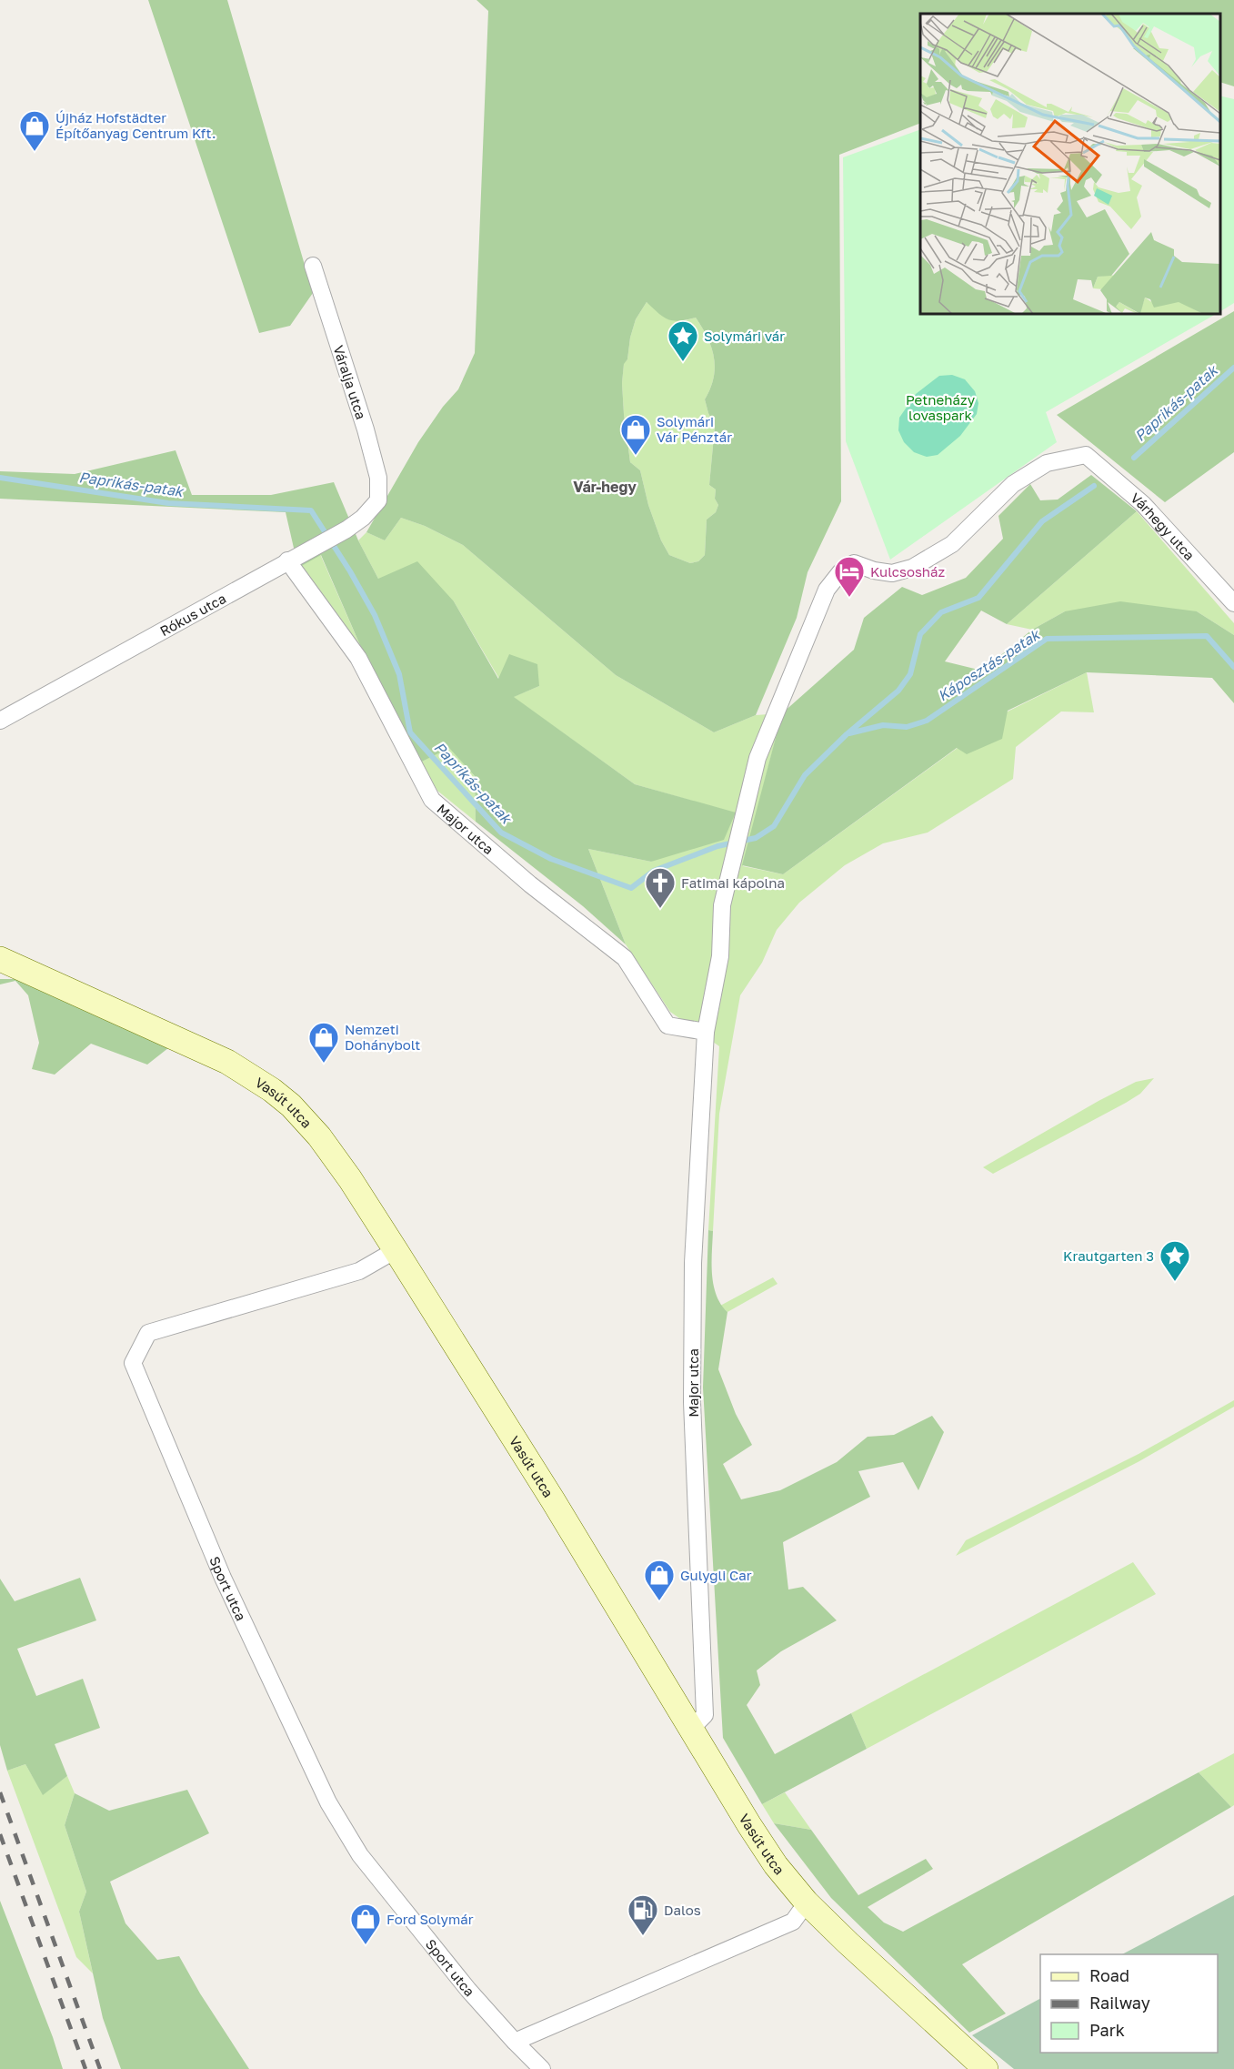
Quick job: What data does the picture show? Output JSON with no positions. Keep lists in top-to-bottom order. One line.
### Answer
{"streets":{"street":["Váralja utca","Várhegy utca","Rókus utca","Major utca","Vasút utca","Sport utca"]},"crossings":[["Váralja utca","Rókus utca"],["Várhegy utca","Major utca"],["Rókus utca","Major utca"],["Major utca","Vasút utca"],["Vasút utca","Sport utca"]],"districts":["Vár-hegy"],"water":["Paprikás-patak","Káposztás-patak"],"parks":["Petneházy lovaspark"],"places":{"shop":["Újház Hofstädter Építőanyag Centrum Kft.","Solymári Vár Pénztár","Nemzeti Dohánybolt","Gulygli Car","Ford Solymár"],"place":["Solymári vár","Krautgarten 3"],"hotel":["Kulcsosház"],"church":["Fatimai kápolna"],"fuel station":["Dalos"]},"legend":["Road","Railway","Park"]}
